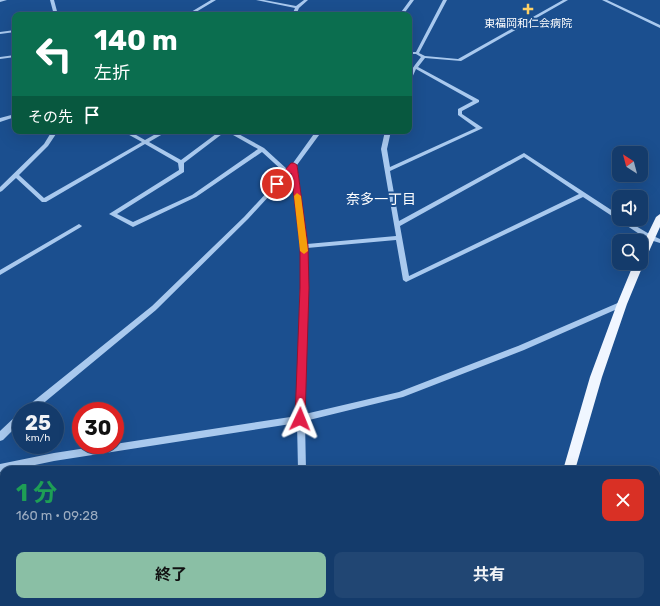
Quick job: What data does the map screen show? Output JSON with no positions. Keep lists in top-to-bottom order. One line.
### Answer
{"districts":["奈多一丁目"],"places":{"health":["東福岡和仁会病院"]},"north":"top left","page":{"turn":["140 m","左折"],"then":"その先","speed":"25 km/h","limit":"30","heading":["1 分","160 m · 09:28"],"buttons":["終了","共有"]}}
